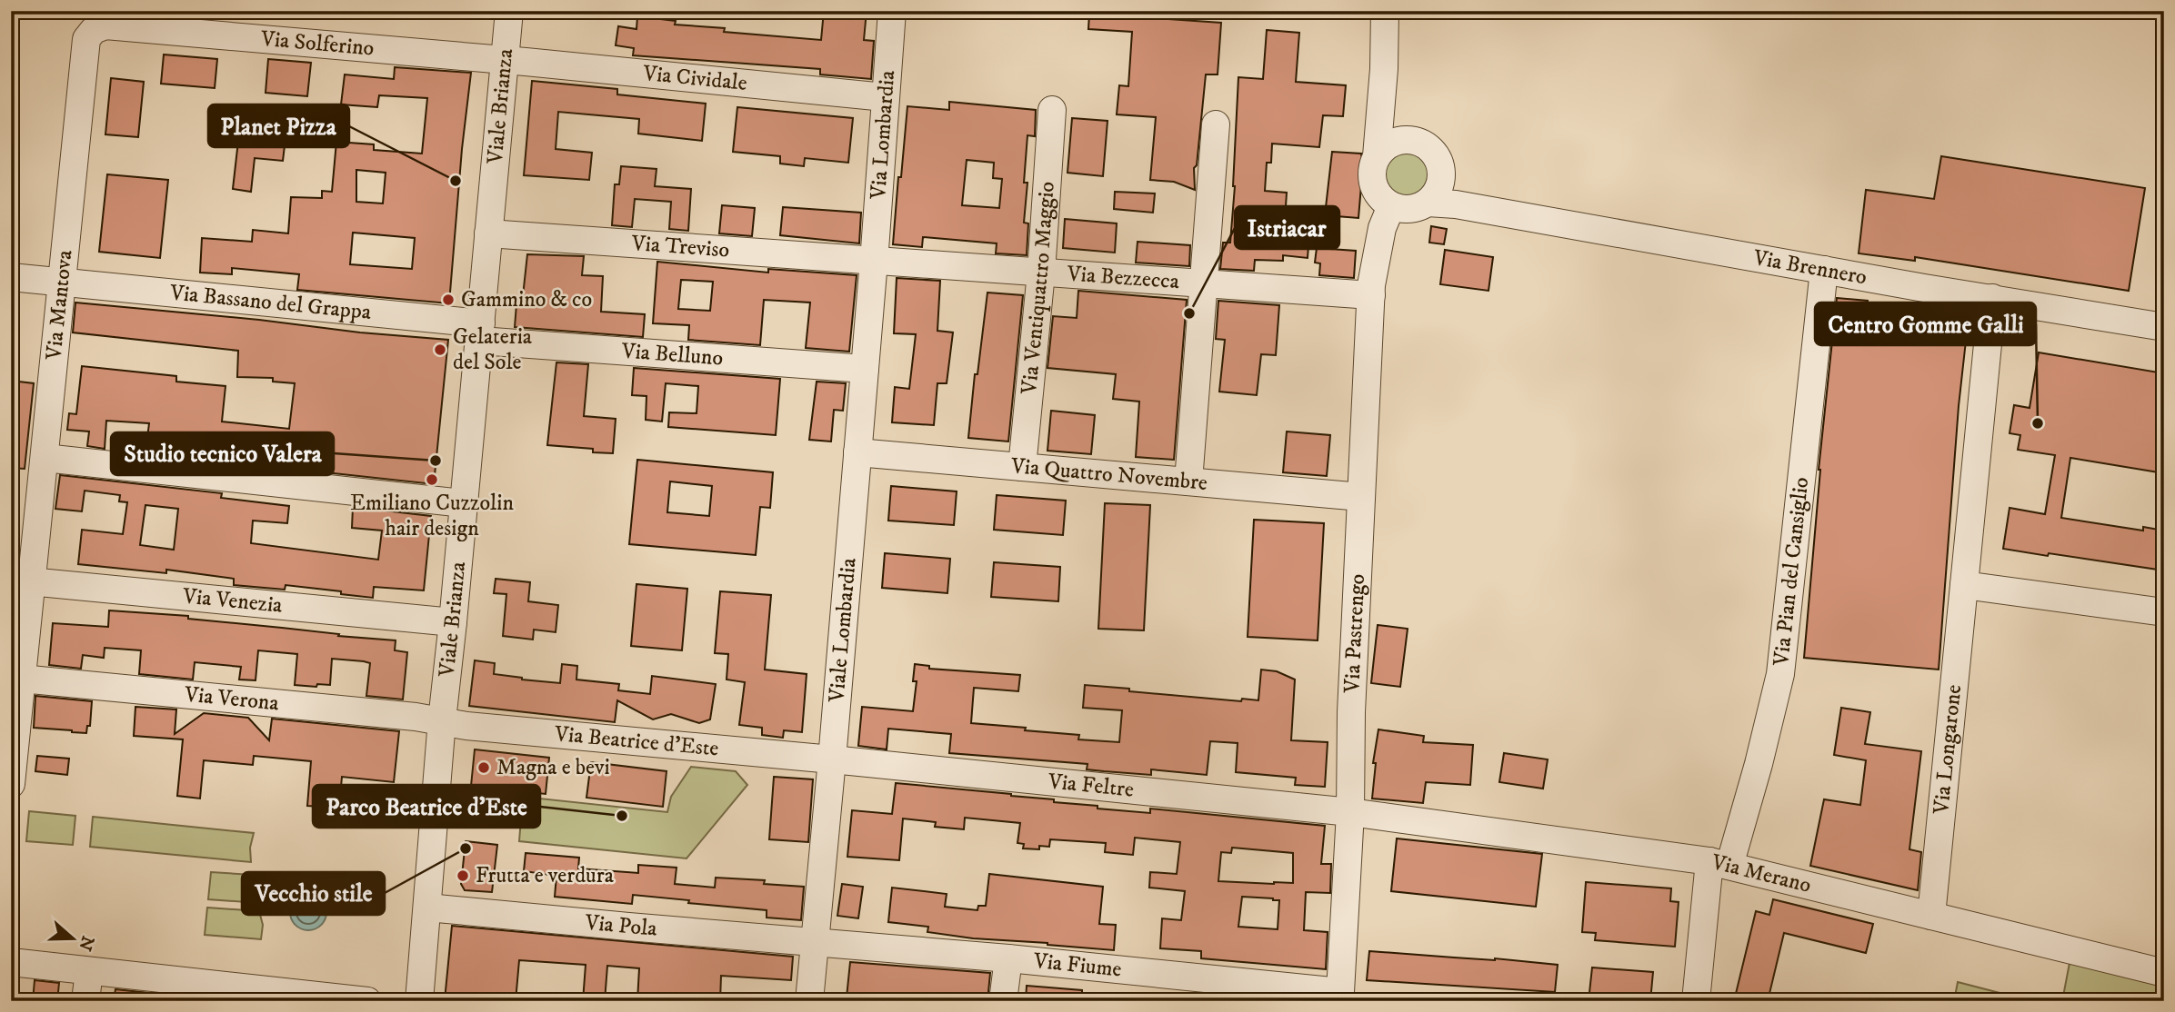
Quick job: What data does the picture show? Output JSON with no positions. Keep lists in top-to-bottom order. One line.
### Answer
{"streets":{"street":["Via Solferino","Via Cividale","Viale Brianza","Via Lombardia","Via Treviso","Via Brennero","Via Bezzecca","Via Ventiquattro Maggio","Via Bassano del Grappa","Via Mantova","Via Belluno","Via Quattro Novembre","Via Pian del Cansiglio","Via Venezia","Viale Lombardia","Via Pastrengo","Via Verona","Via Beatrice d'Este","Via Longarone","Via Feltre","Via Merano","Via Pola","Via Fiume"]},"crossings":[["Via Solferino","Via Cividale"],["Via Solferino","Viale Brianza"],["Via Solferino","Via Mantova"],["Via Cividale","Viale Brianza"],["Via Cividale","Via Lombardia"],["Viale Brianza","Via Treviso"],["Viale Brianza","Via Bassano del Grappa"],["Viale Brianza","Via Belluno"],["Viale Brianza","Via Venezia"],["Viale Brianza","Via Verona"],["Viale Brianza","Via Beatrice d'Este"],["Viale Brianza","Via Pola"],["Via Lombardia","Via Treviso"],["Via Lombardia","Via Bezzecca"],["Via Lombardia","Viale Lombardia"],["Via Treviso","Via Bezzecca"],["Via Treviso","Viale Lombardia"],["Via Brennero","Via Pian del Cansiglio"],["Via Brennero","Via Pastrengo"],["Via Brennero","Via Longarone"],["Via Bezzecca","Via Ventiquattro Maggio"],["Via Bezzecca","Viale Lombardia"],["Via Bezzecca","Via Pastrengo"],["Via Ventiquattro Maggio","Via Quattro Novembre"],["Via Bassano del Grappa","Via Mantova"],["Via Bassano del Grappa","Via Belluno"],["Via Mantova","Via Venezia"],["Via Mantova","Via Verona"],["Via Belluno","Viale Lombardia"],["Via Quattro Novembre","Viale Lombardia"],["Via Quattro Novembre","Via Pastrengo"],["Via Pian del Cansiglio","Via Merano"],["Viale Lombardia","Via Beatrice d'Este"],["Viale Lombardia","Via Feltre"],["Viale Lombardia","Via Pola"],["Viale Lombardia","Via Fiume"],["Via Pastrengo","Via Feltre"],["Via Pastrengo","Via Merano"],["Via Pastrengo","Via Fiume"],["Via Verona","Via Beatrice d'Este"],["Via Beatrice d'Este","Via Feltre"],["Via Longarone","Via Merano"],["Via Feltre","Via Merano"],["Via Pola","Via Fiume"]],"places":["Planet Pizza","Gammino & co","Istriacar","Gelateria del Sole","Centro Gomme Galli","Studio tecnico Valera","Emiliano Cuzzolin hair design","Magna e bevi","Parco Beatrice d'Este","Vecchio stile","Frutta e verdura"],"north":"right"}
